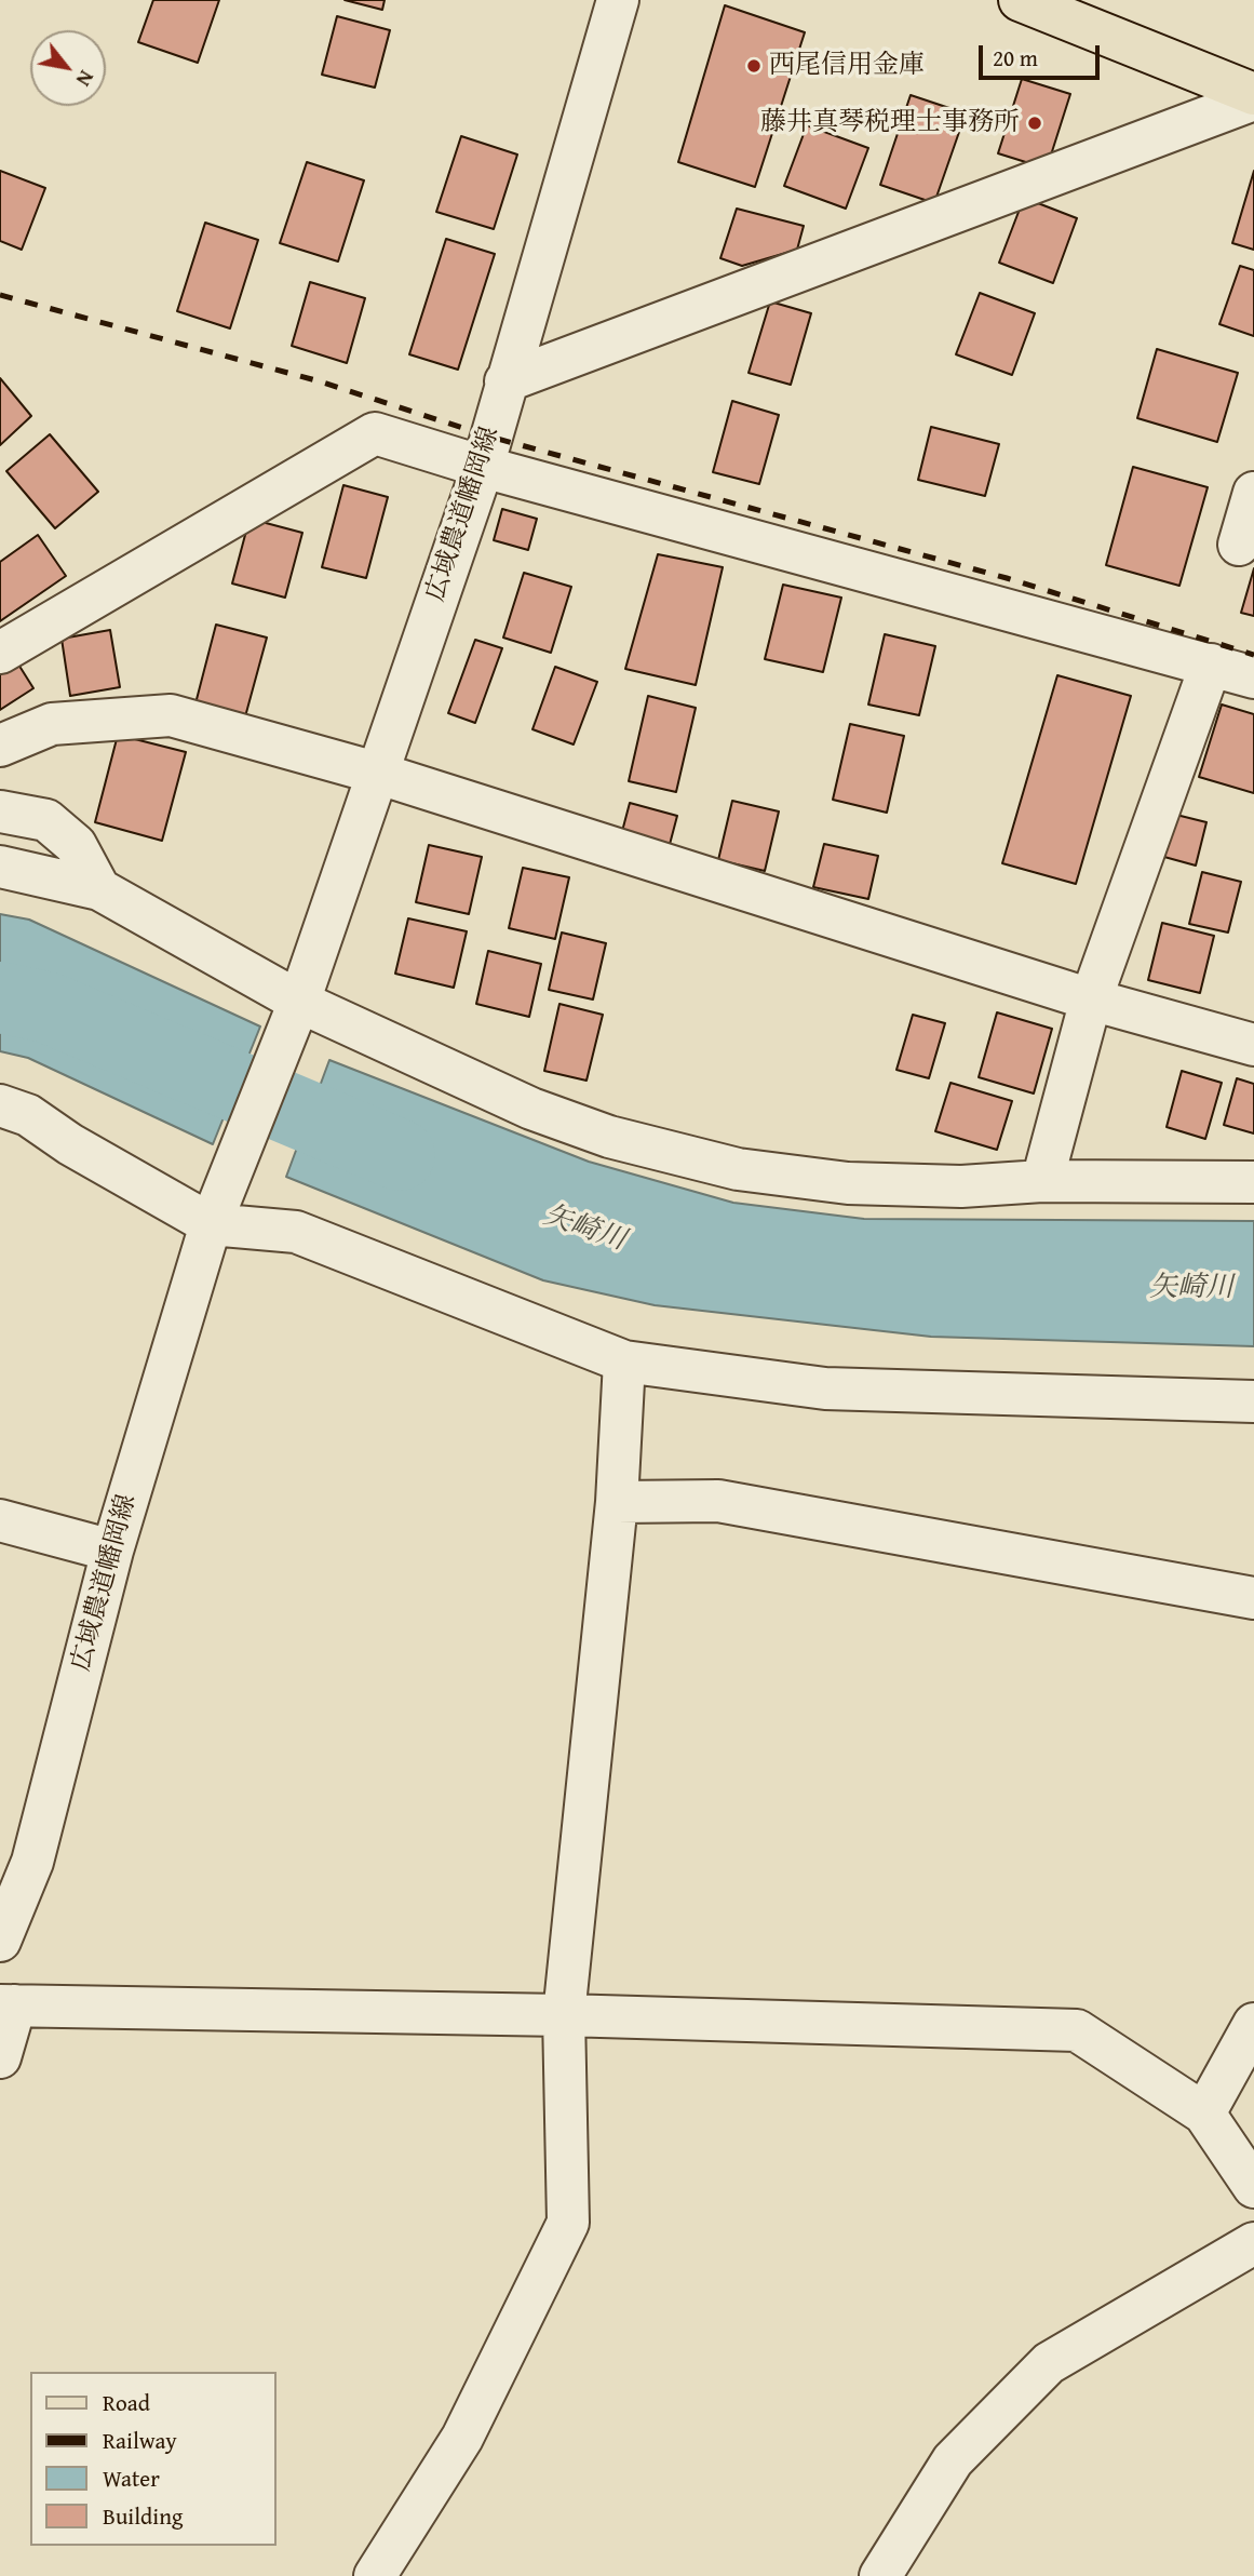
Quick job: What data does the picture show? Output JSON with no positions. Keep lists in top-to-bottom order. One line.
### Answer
{"streets":{"street":["広域農道幡岡線"]},"water":["矢崎川"],"places":["西尾信用金庫","藤井真琴税理士事務所"],"legend":["Road","Railway","Water","Building"],"scale_bar":"20 m","north":"bottom right"}
